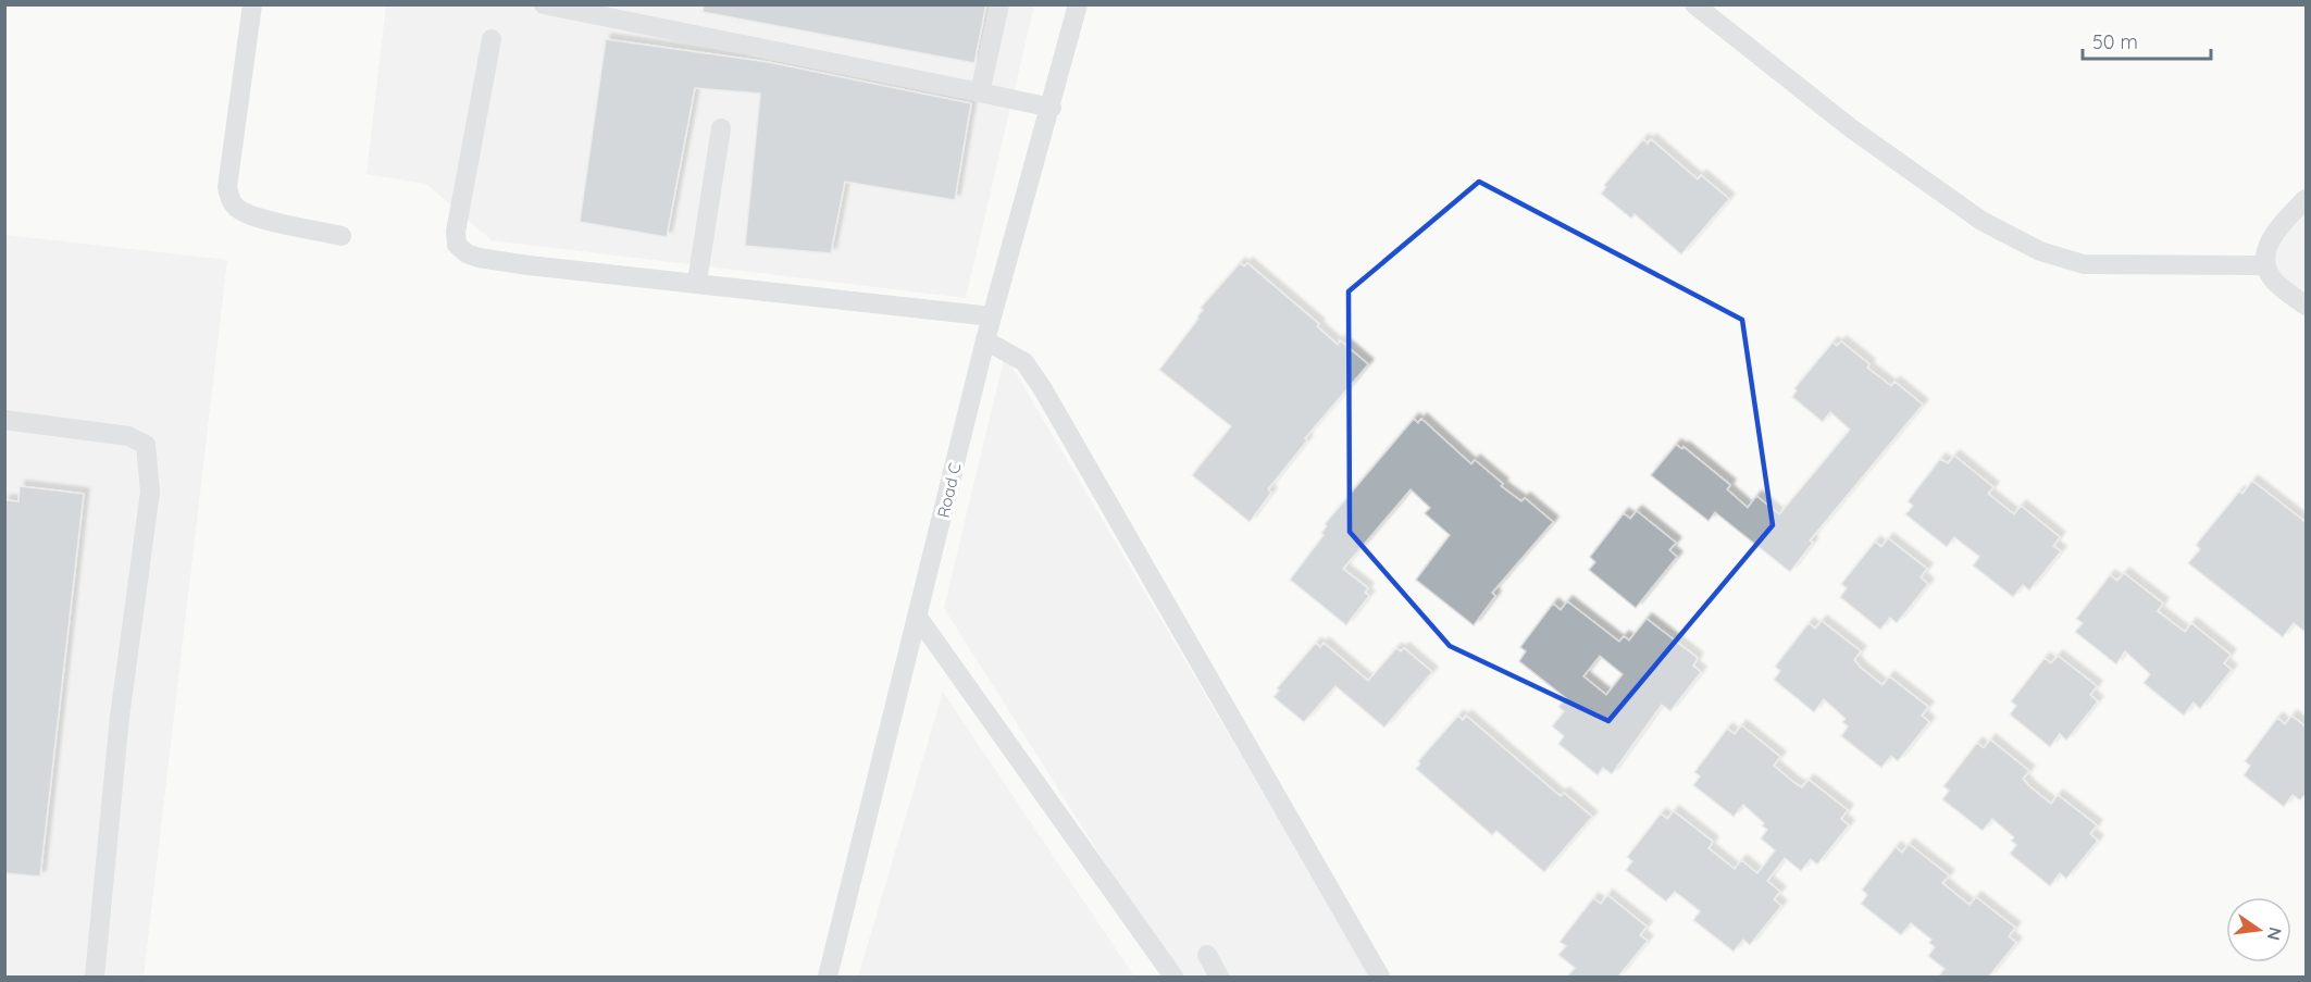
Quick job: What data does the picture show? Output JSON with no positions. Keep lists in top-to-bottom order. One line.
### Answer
{"streets":{"street":["Road C"]},"scale_bar":"50 m","north":"right"}
